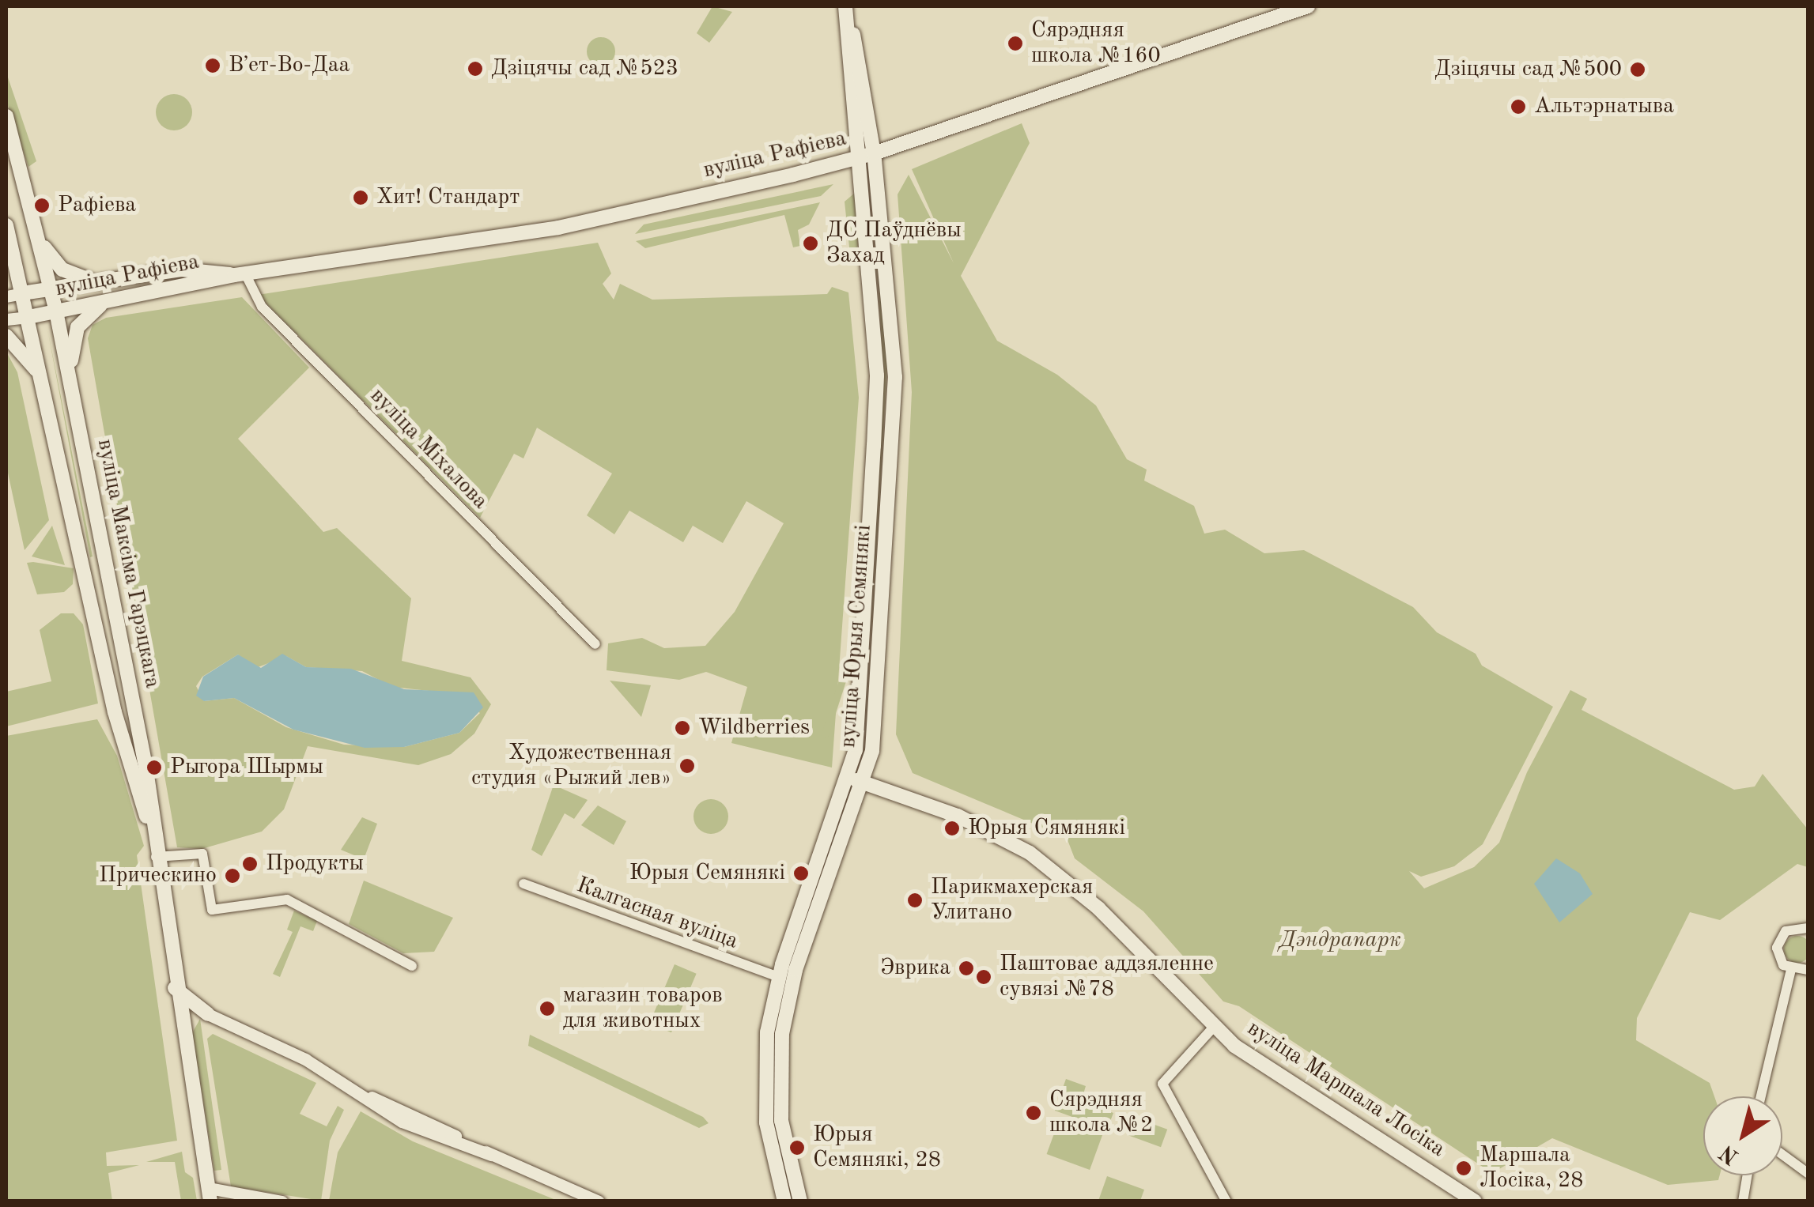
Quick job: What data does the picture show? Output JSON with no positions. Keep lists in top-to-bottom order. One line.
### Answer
{"streets":{"main road":["вуліца Рафіева","вуліца Максіма Гарэцкага","вуліца Юрыя Семянякі","вуліца Маршала Лосіка"],"street":["вуліца Міхалова","Калгасная вуліца"]},"crossings":[["вуліца Рафіева","вуліца Міхалова"],["вуліца Рафіева","вуліца Максіма Гарэцкага"],["вуліца Рафіева","вуліца Юрыя Семянякі"],["вуліца Юрыя Семянякі","Калгасная вуліца"],["вуліца Юрыя Семянякі","вуліца Маршала Лосіка"]],"parks":["Дэндрапарк"],"places":["Сярэдняя школа №160","Вʼет-Во-Даа","Дзіцячы сад №523","Дзіцячы сад №500","Альтэрнатыва","Хит! Стандарт","Рафіева","ДС Паўднёвы Захад","Wildberries","Художественная студия «Рыжий лев»","Рыгора Шырмы","Юрыя Сямянякі","Продукты","Юрыя Семянякі","Прическино","Парикмахерская Улитано","Эврика","Паштовае аддзяленне сувязі №78","магазин товаров для животных","Сярэдняя школа №2","Юрыя Семянякі, 28","Маршала Лосіка, 28"],"north":"bottom left"}
